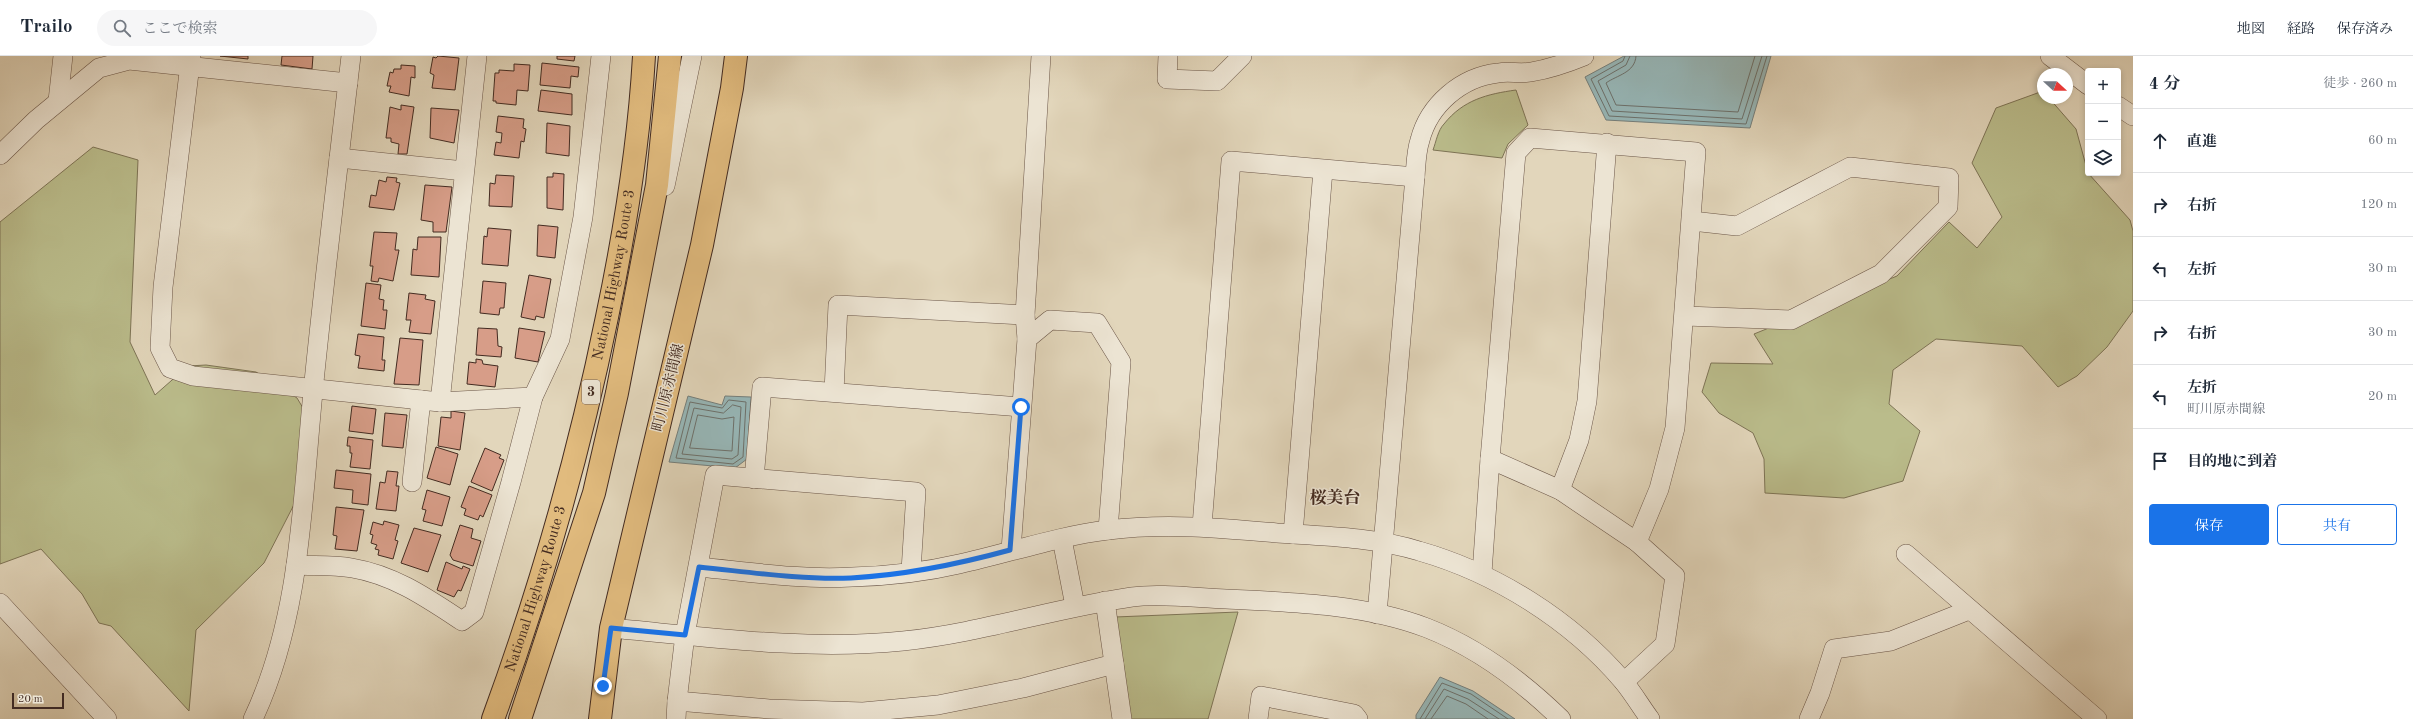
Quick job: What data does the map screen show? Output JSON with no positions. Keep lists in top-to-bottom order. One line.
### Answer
{"streets":{"main road":["National Highway Route 3","町川原赤間線","3"]},"districts":["桜美台"],"scale_bar":"20 m","north":"right","page":{"header":"Trailo","search":"ここで検索","nav":["地図","経路","保存済み"],"heading":["4 分","徒歩 · 260 m"],"map_buttons":["+","−"],"list":[["直進","60 m"],["右折","120 m"],["左折","30 m"],["右折","30 m"],["左折","町川原赤間線","20 m"],"目的地に到着"],"buttons":["保存","共有"],"scale":"20 m"}}
